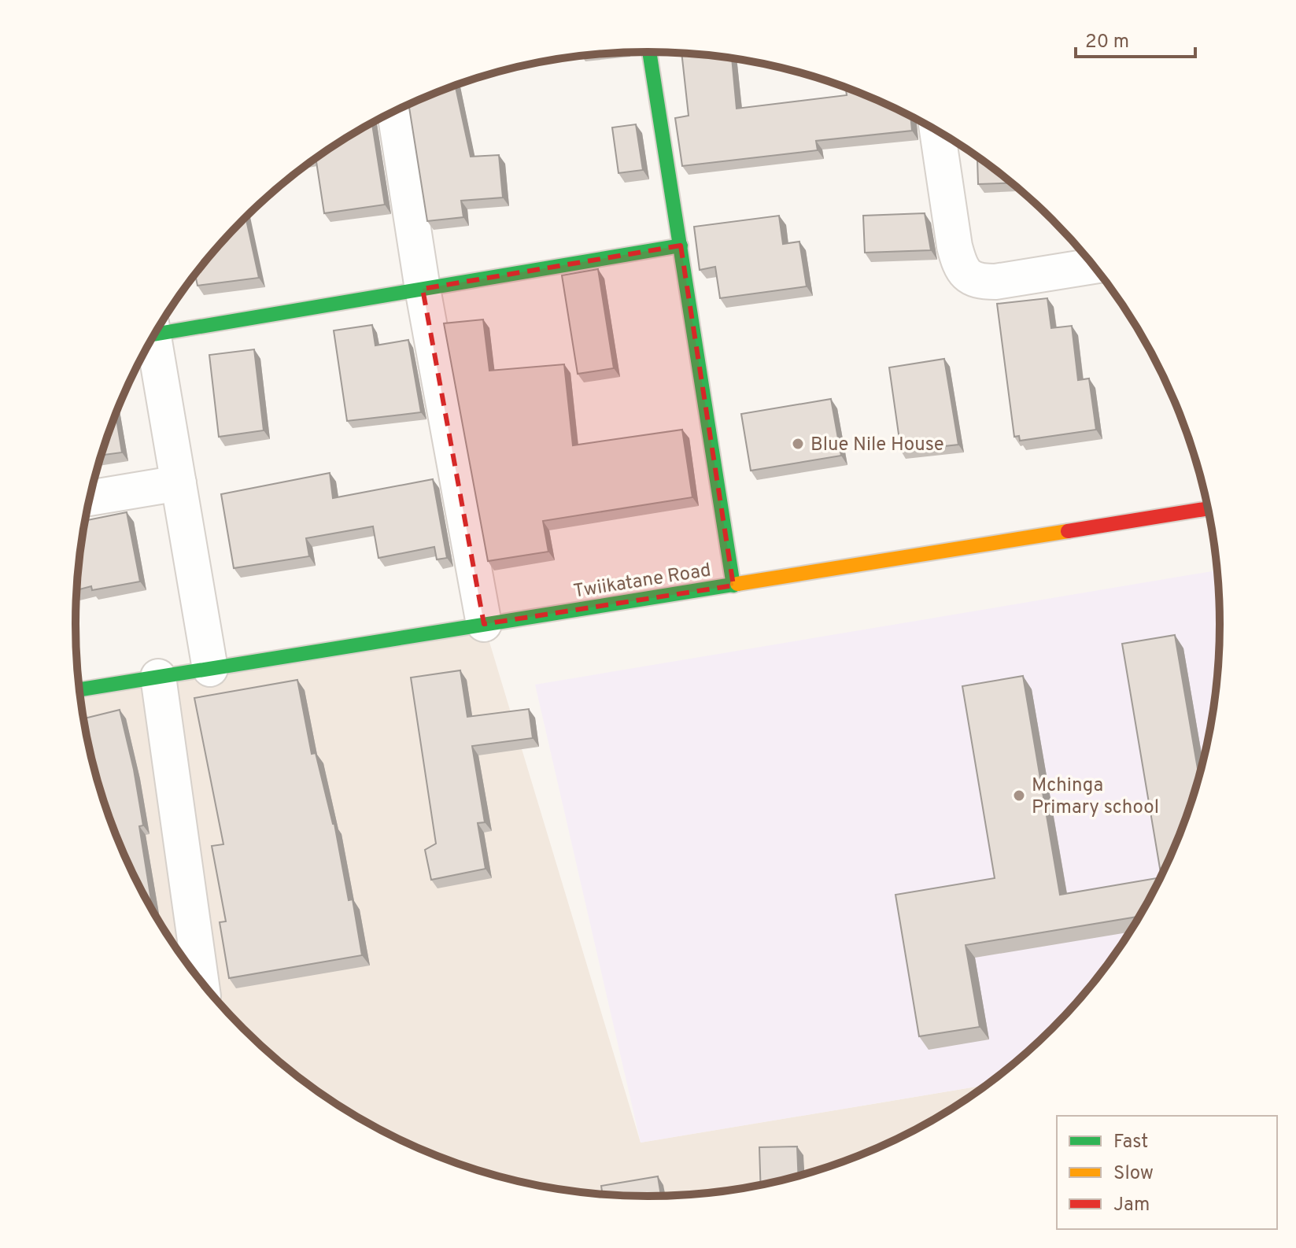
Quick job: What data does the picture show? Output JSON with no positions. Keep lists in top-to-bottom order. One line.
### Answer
{"streets":{"main road":["Twiikatane Road"]},"places":["Blue Nile House","Mchinga Primary school"],"legend":["Fast","Slow","Jam"],"scale_bar":"20 m"}
